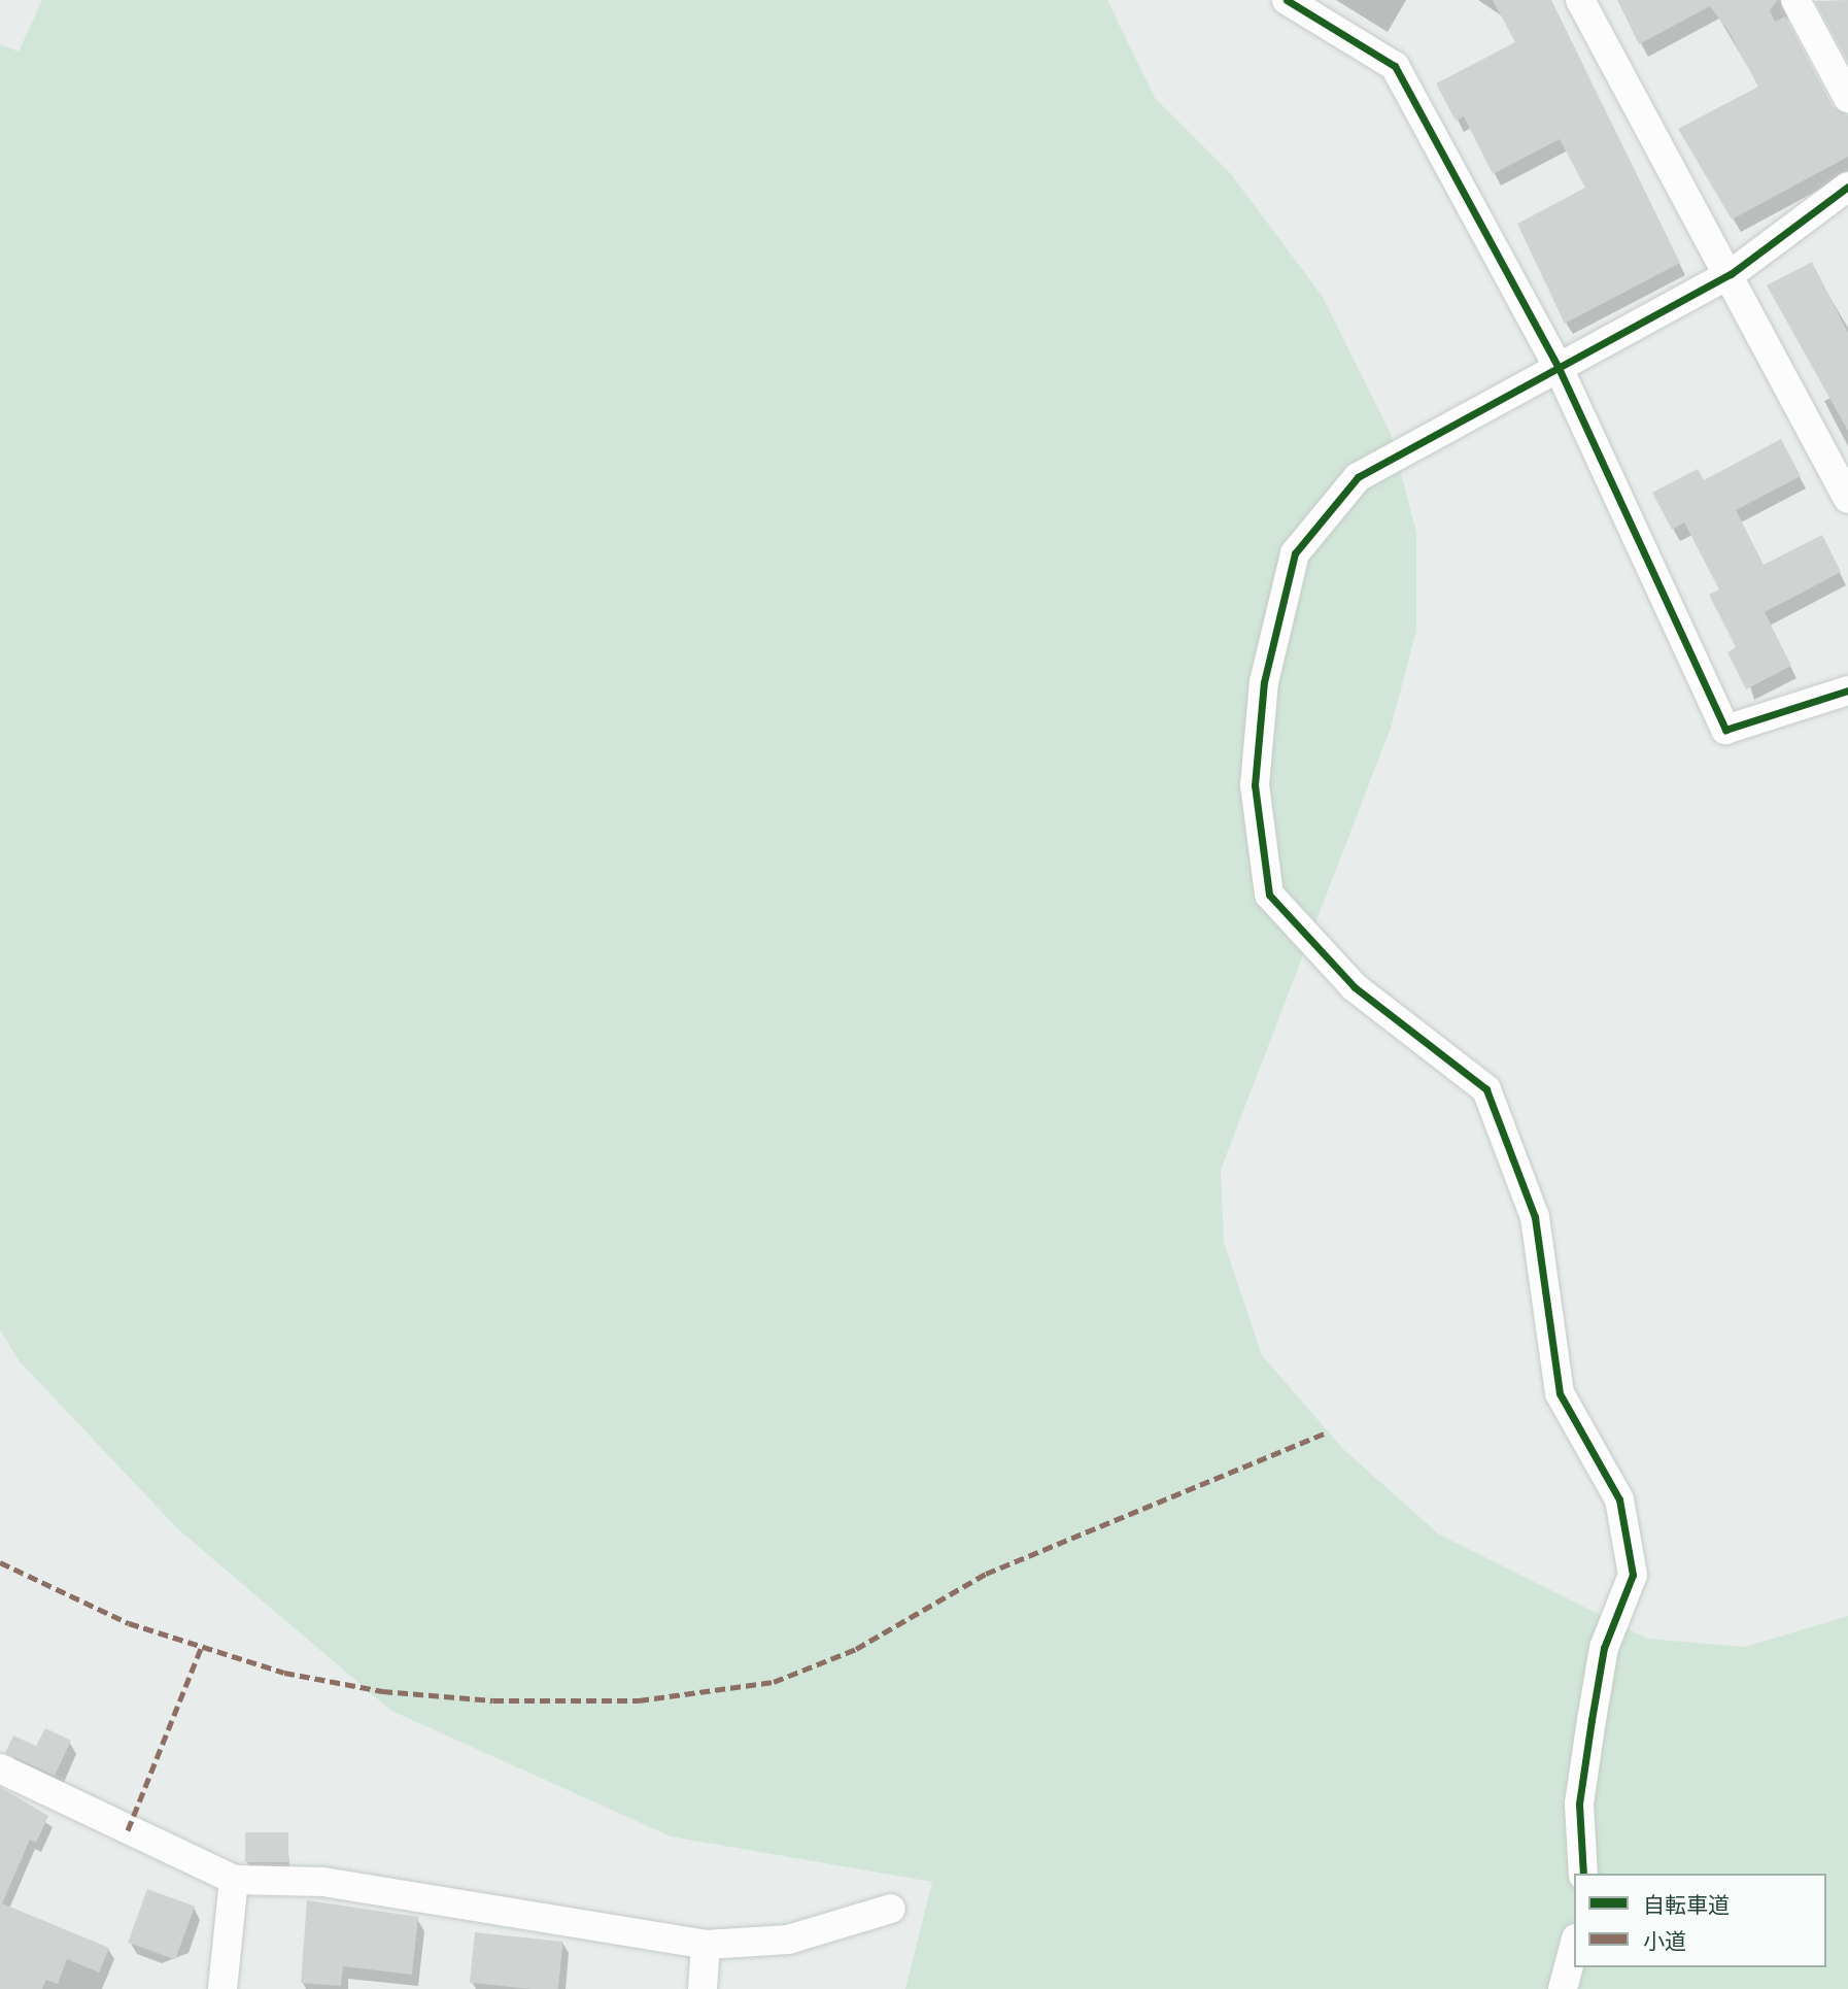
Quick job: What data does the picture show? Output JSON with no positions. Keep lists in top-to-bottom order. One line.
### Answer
{"legend":["自転車道","小道"]}
